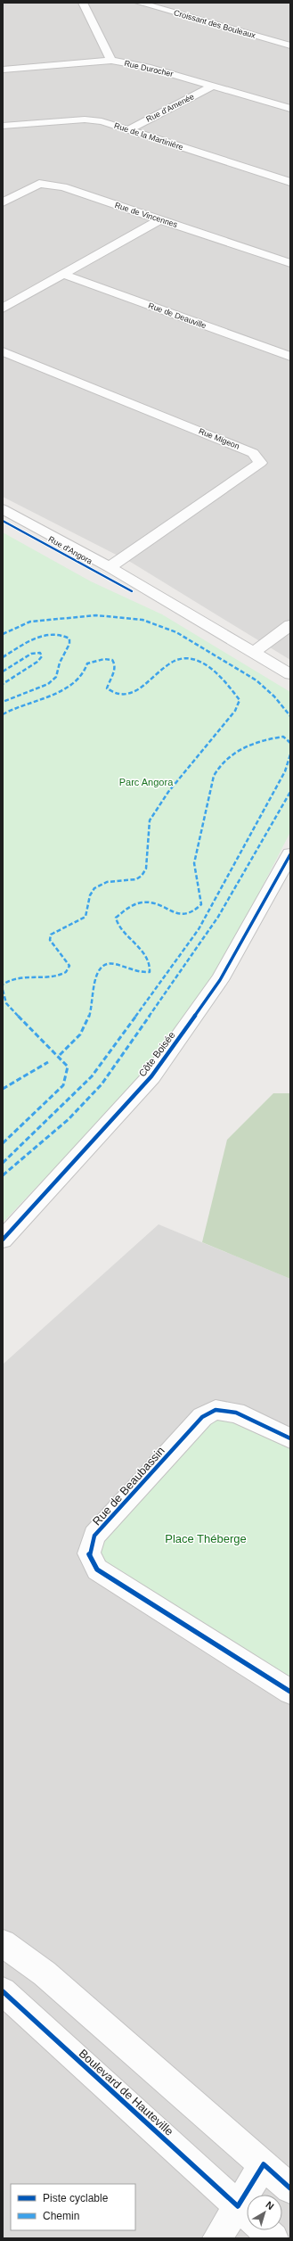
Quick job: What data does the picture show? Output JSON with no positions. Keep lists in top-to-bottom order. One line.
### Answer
{"streets":{"street":["Croissant des Bouleaux","Rue Durocher","Rue d'Amenée","Rue de la Martinière","Rue de Vincennes","Rue de Deauville","Rue Migeon","Rue d'Angora","Côte Boisée","Rue de Beaubassin","Boulevard de Hauteville"]},"crossings":[["Rue Durocher","Rue d'Amenée"],["Rue d'Amenée","Rue de la Martinière"],["Rue Migeon","Rue d'Angora"]],"parks":["Parc Angora","Place Théberge"],"legend":["Piste cyclable","Chemin"],"north":"top right"}
